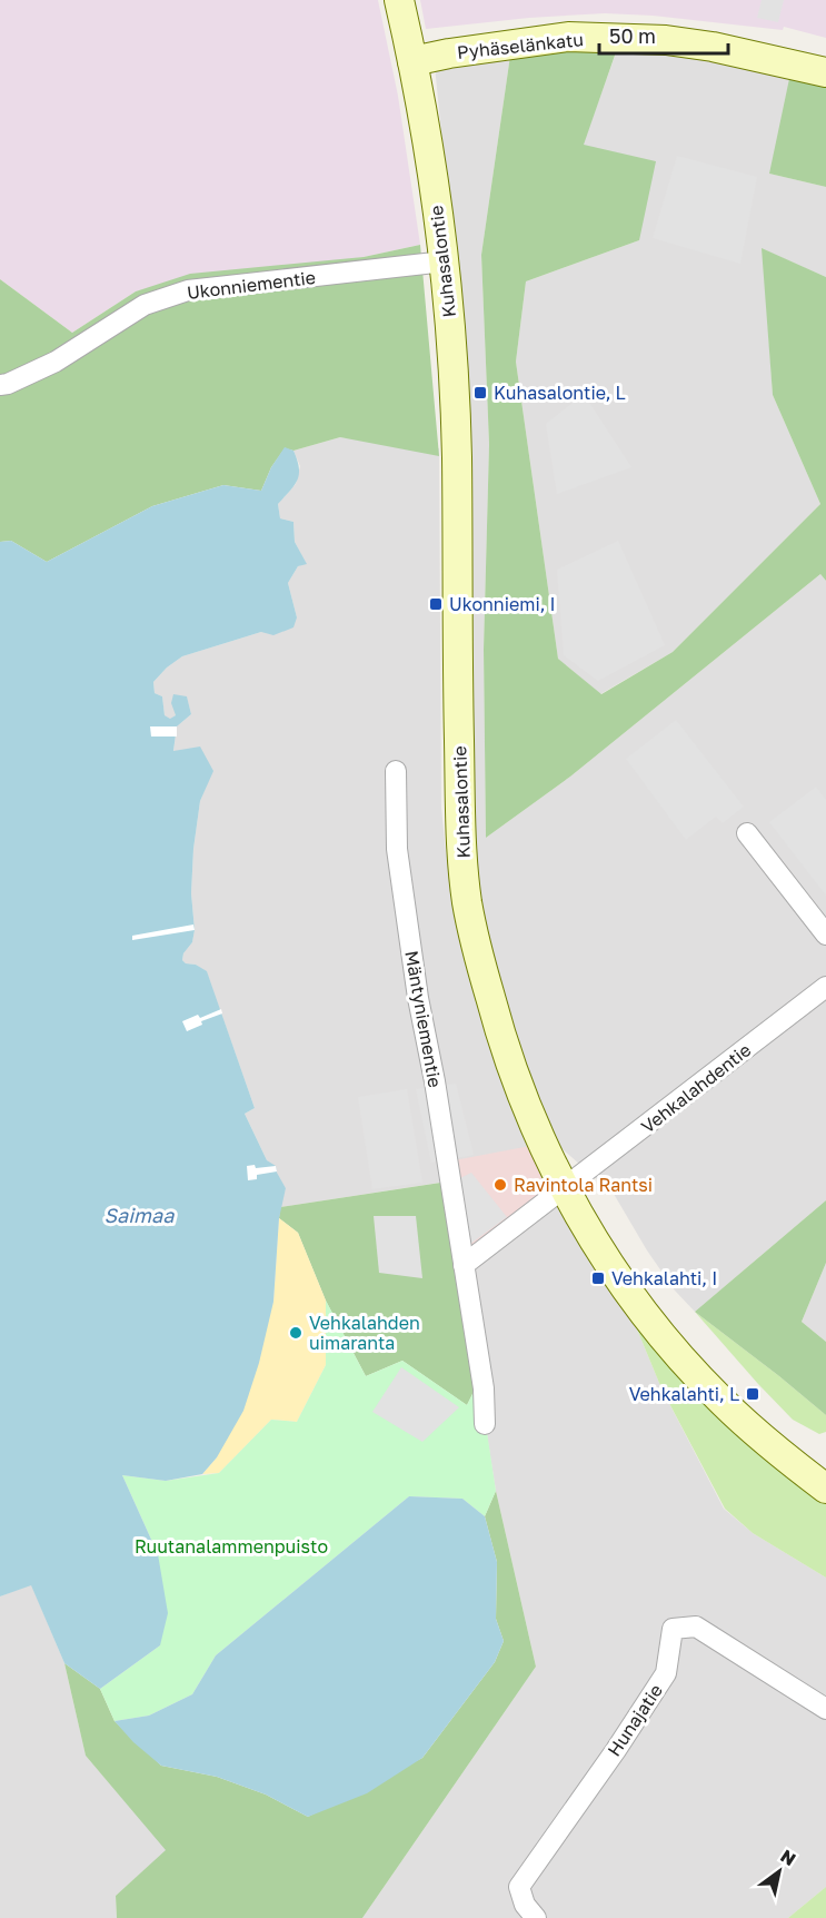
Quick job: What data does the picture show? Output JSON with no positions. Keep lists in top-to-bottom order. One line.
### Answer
{"streets":{"main road":["Pyhäselänkatu","Kuhasalontie"],"street":["Ukonniementie","Mäntyniementie","Vehkalahdentie","Hunajatie"]},"crossings":[["Pyhäselänkatu","Kuhasalontie"],["Kuhasalontie","Ukonniementie"],["Kuhasalontie","Vehkalahdentie"],["Mäntyniementie","Vehkalahdentie"]],"water":["Saimaa"],"parks":["Ruutanalammenpuisto"],"places":{"transit":["Kuhasalontie, L","Ukonniemi, I","Vehkalahti, I","Vehkalahti, L"],"other":["Ravintola Rantsi","Vehkalahden uimaranta"]},"scale_bar":"50 m","north":"top right"}
